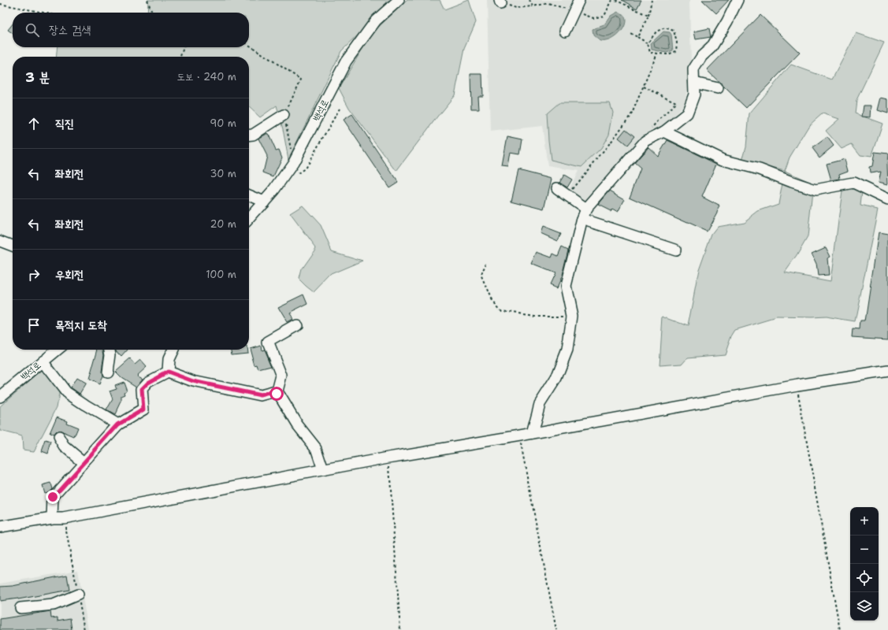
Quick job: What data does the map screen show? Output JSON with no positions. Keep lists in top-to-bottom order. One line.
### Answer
{"streets":{"street":["백석로"]},"page":{"search":"장소 검색","heading":["3 분","도보 · 240 m"],"list":[["직진","90 m"],["좌회전","30 m"],["좌회전","20 m"],["우회전","100 m"],"목적지 도착"],"map_buttons":["+","−"]}}
